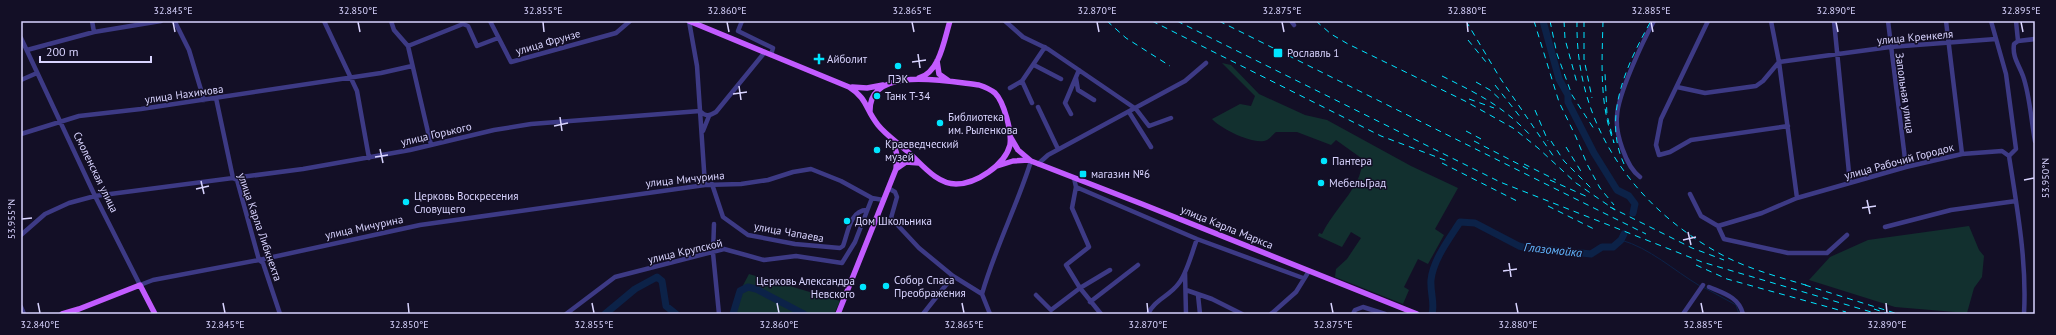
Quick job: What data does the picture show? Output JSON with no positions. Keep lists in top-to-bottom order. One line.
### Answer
{"streets":{"main road":["Смоленская улица","улица Мичурина","улица Карла Маркса"],"street":["улица Кренкеля","улица Фрунзе","Запольная улица","улица Нахимова","улица Горького","улица Рабочий Городок","улица Карла Либкнехта","улица Чапаева","улица Крупской"]},"crossings":[["улица Кренкеля","Запольная улица"],["Запольная улица","улица Рабочий Городок"],["улица Нахимова","Смоленская улица"],["улица Нахимова","улица Карла Либкнехта"],["улица Горького","Смоленская улица"],["улица Горького","улица Карла Либкнехта"],["Смоленская улица","улица Мичурина"],["улица Мичурина","улица Карла Либкнехта"],["улица Мичурина","улица Чапаева"],["улица Мичурина","улица Крупской"],["улица Чапаева","улица Крупской"]],"water":["Глазомойка"],"places":{"transit":["Рославль 1","магазин №6"],"health":["Айболит"],"other":["ПЭК","Танк Т-34","Библиотека им. Рыленкова","Краеведческий музей","Пантера","МебельГрад","Церковь Воскресения Словущего","Дом Школьника","Собор Спаса Преображения","Церковь Александра Невского"]},"scale_bar":"200 m","coordinates":["32.845°E","32.850°E","32.855°E","32.860°E","32.865°E","32.870°E","32.875°E","32.880°E","32.885°E","32.890°E","32.895°E","53.950°N","53.955°N","32.840°E"]}
